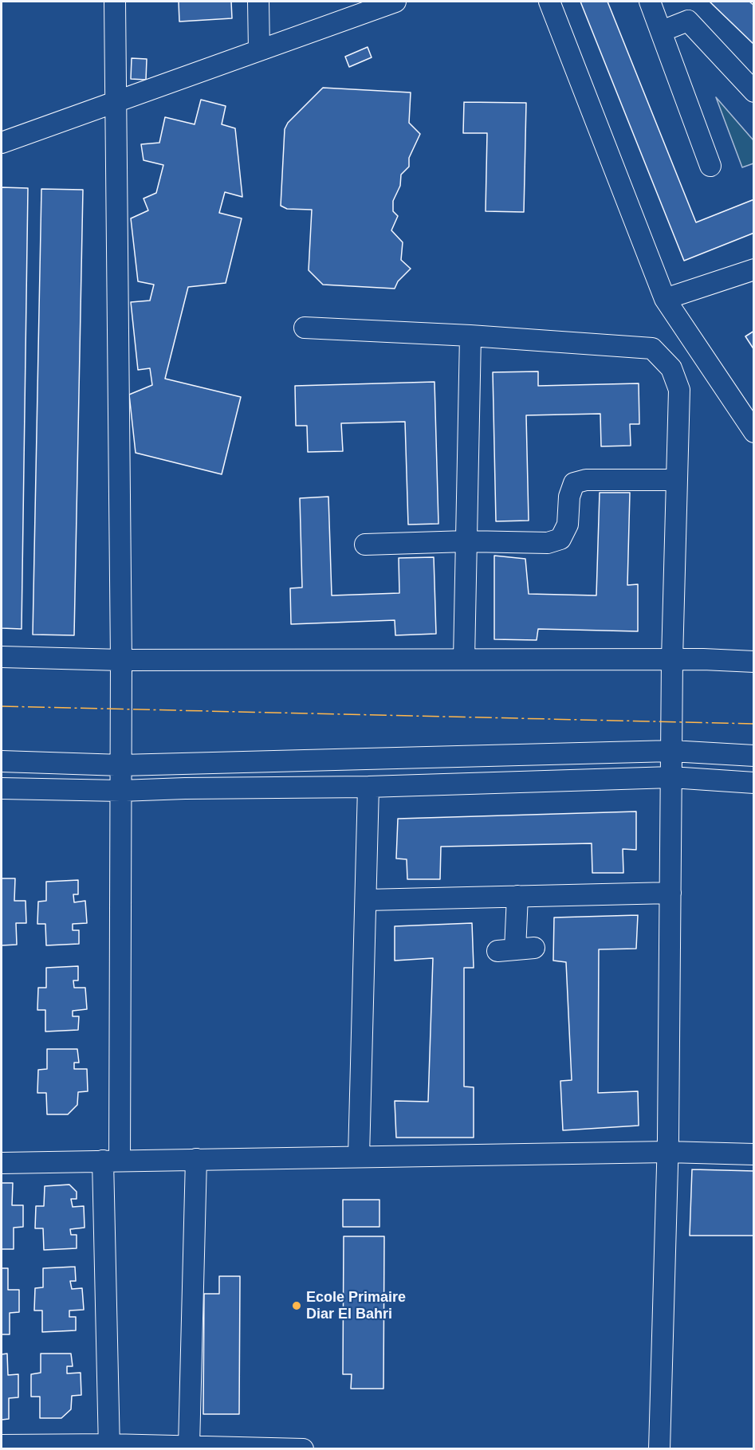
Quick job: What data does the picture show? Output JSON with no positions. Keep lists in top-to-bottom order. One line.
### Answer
{"places":["Ecole Primaire Diar El Bahri"]}
